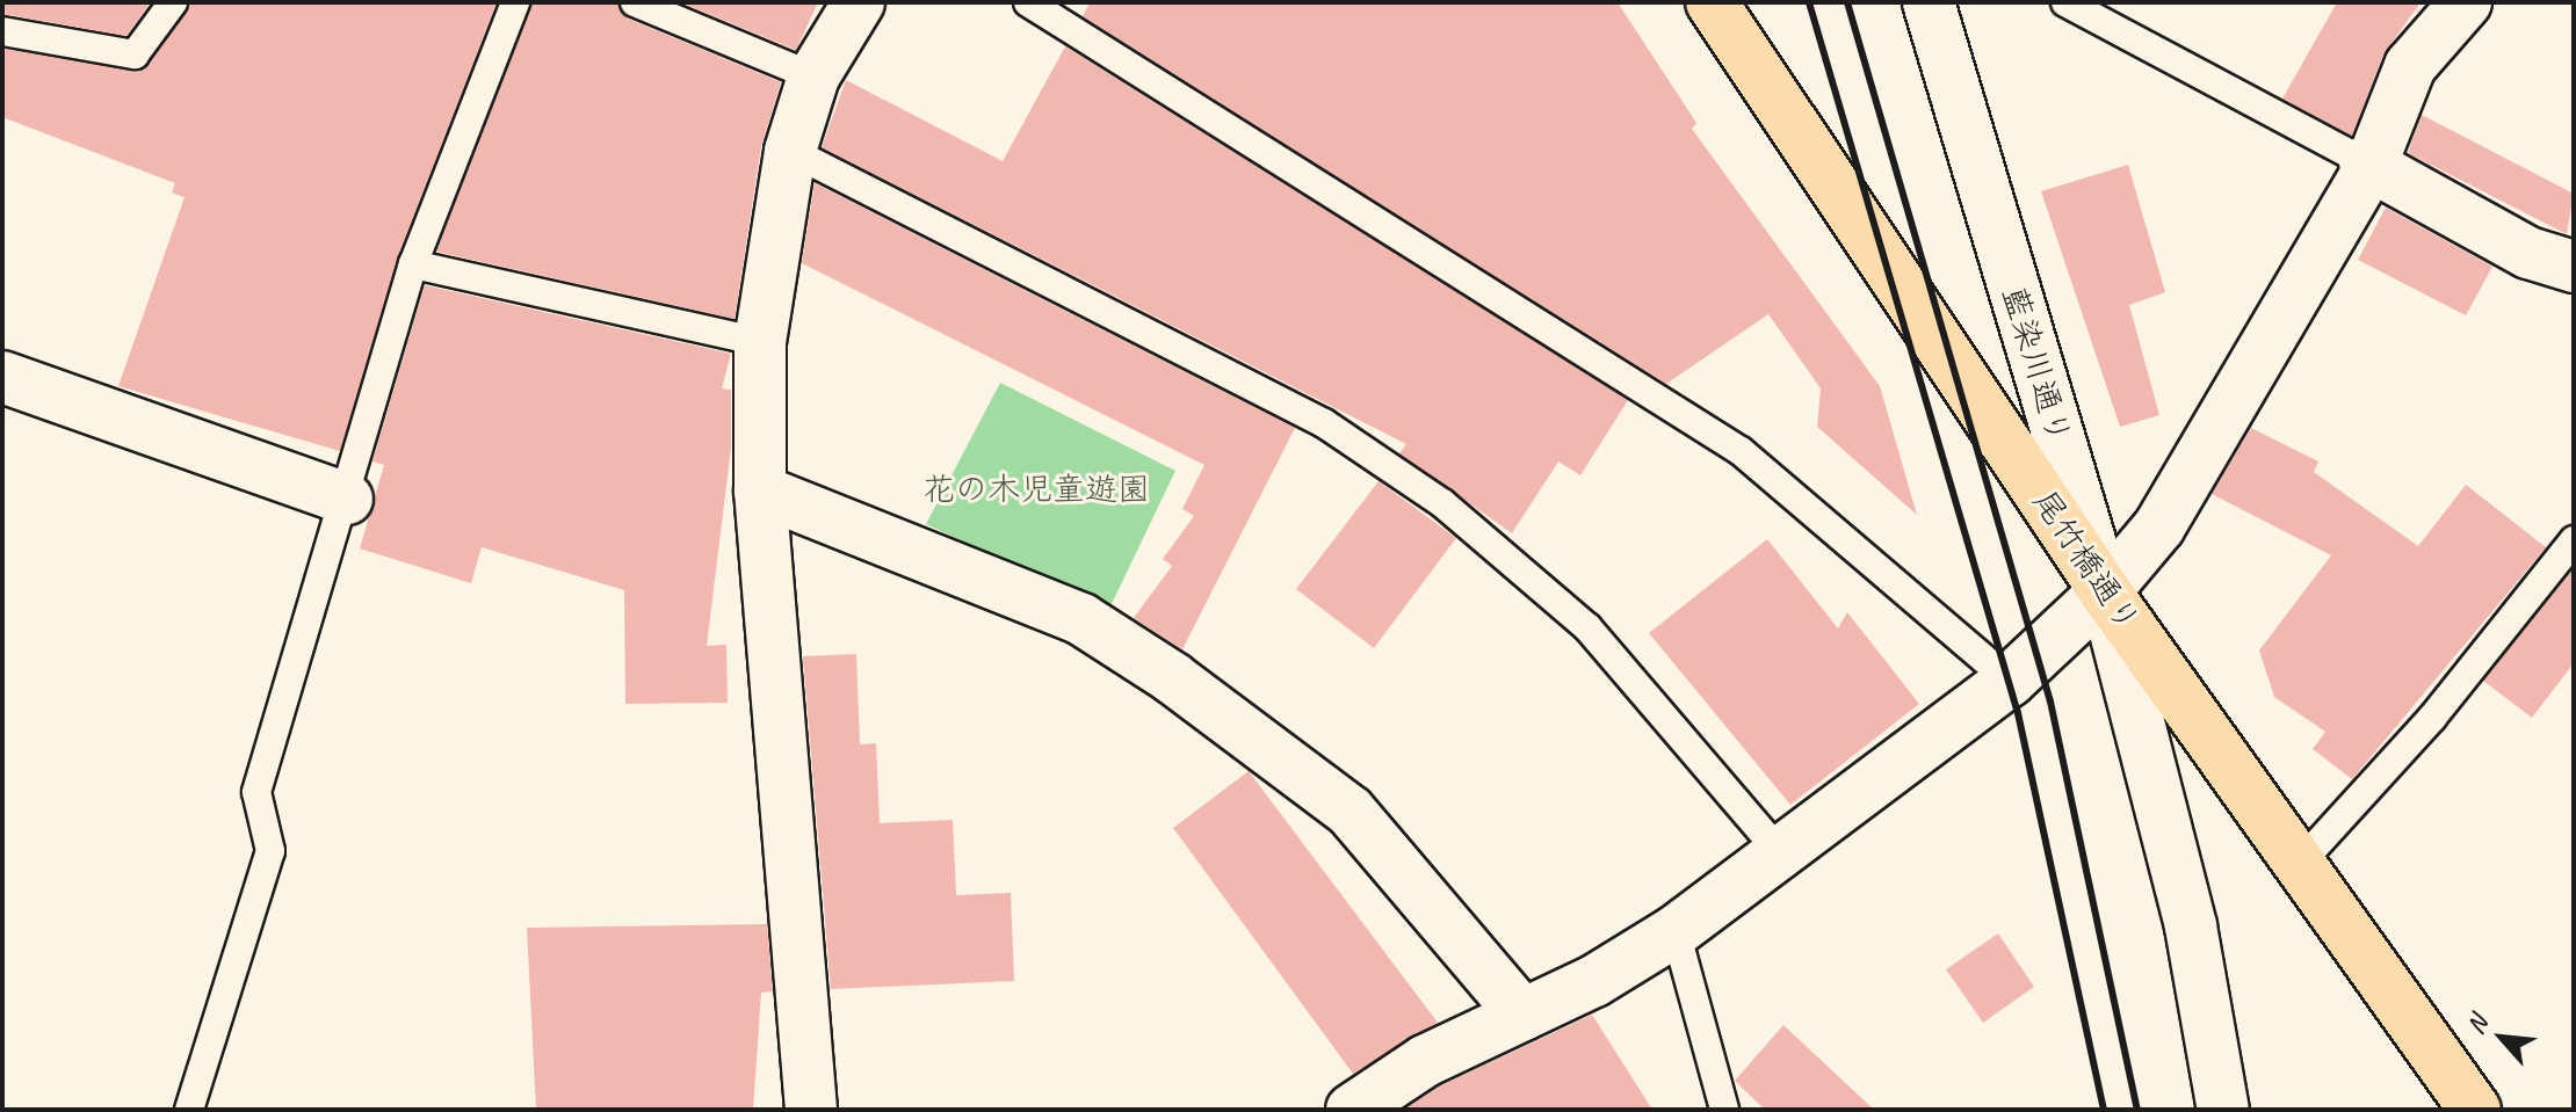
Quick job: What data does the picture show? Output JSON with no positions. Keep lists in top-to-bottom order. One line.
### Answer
{"streets":{"main road":["尾竹橋通り"],"street":["藍染川通り"]},"crossings":[["藍染川通り","尾竹橋通り"]],"parks":["花の木児童遊園"],"north":"top left"}
